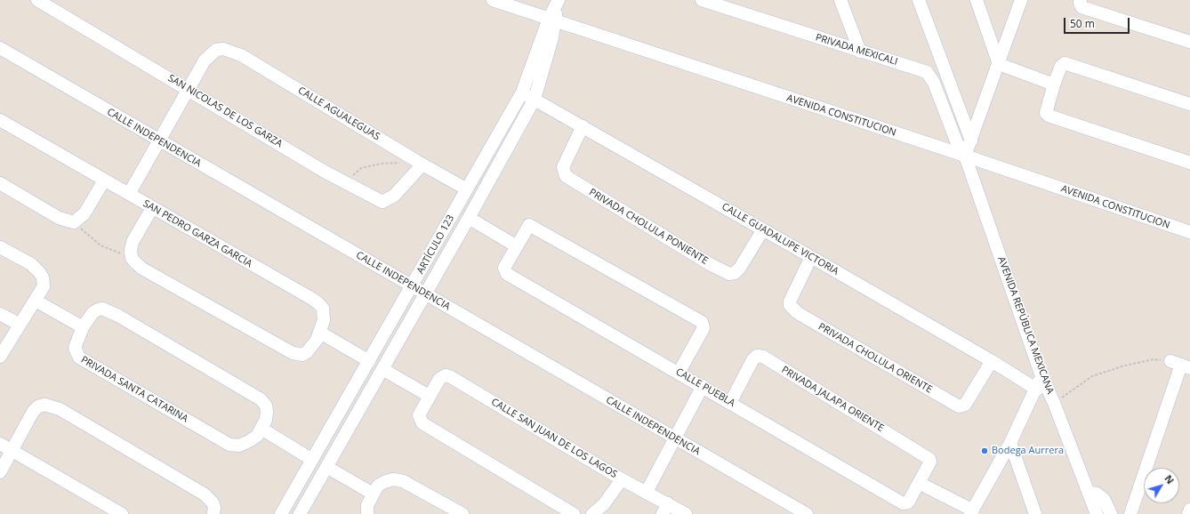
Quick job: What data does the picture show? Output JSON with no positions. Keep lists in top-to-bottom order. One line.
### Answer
{"streets":{"street":["PRIVADA MEXICALI","SAN NICOLAS DE LOS GARZA","CALLE AGUALEGUAS","AVENIDA CONSTITUCION","CALLE INDEPENDENCIA","PRIVADA CHOLULA PONIENTE","SAN PEDRO GARZA GARCIA","CALLE GUADALUPE VICTORIA","ARTÍCULO 123","AVENIDA REPÚBLICA MEXICANA","PRIVADA CHOLULA ORIENTE","CALLE PUEBLA","PRIVADA SANTA CATARINA","PRIVADA JALAPA ORIENTE","CALLE SAN JUAN DE LOS LAGOS"]},"crossings":[["PRIVADA MEXICALI","AVENIDA CONSTITUCION"],["PRIVADA MEXICALI","AVENIDA REPÚBLICA MEXICANA"],["SAN NICOLAS DE LOS GARZA","CALLE AGUALEGUAS"],["CALLE AGUALEGUAS","ARTÍCULO 123"],["AVENIDA CONSTITUCION","ARTÍCULO 123"],["AVENIDA CONSTITUCION","AVENIDA REPÚBLICA MEXICANA"],["CALLE INDEPENDENCIA","ARTÍCULO 123"],["PRIVADA CHOLULA PONIENTE","CALLE GUADALUPE VICTORIA"],["CALLE GUADALUPE VICTORIA","ARTÍCULO 123"],["CALLE GUADALUPE VICTORIA","PRIVADA CHOLULA ORIENTE"],["CALLE PUEBLA","PRIVADA JALAPA ORIENTE"]],"places":["Bodega Aurrera"],"scale_bar":"50 m","north":"top right"}
